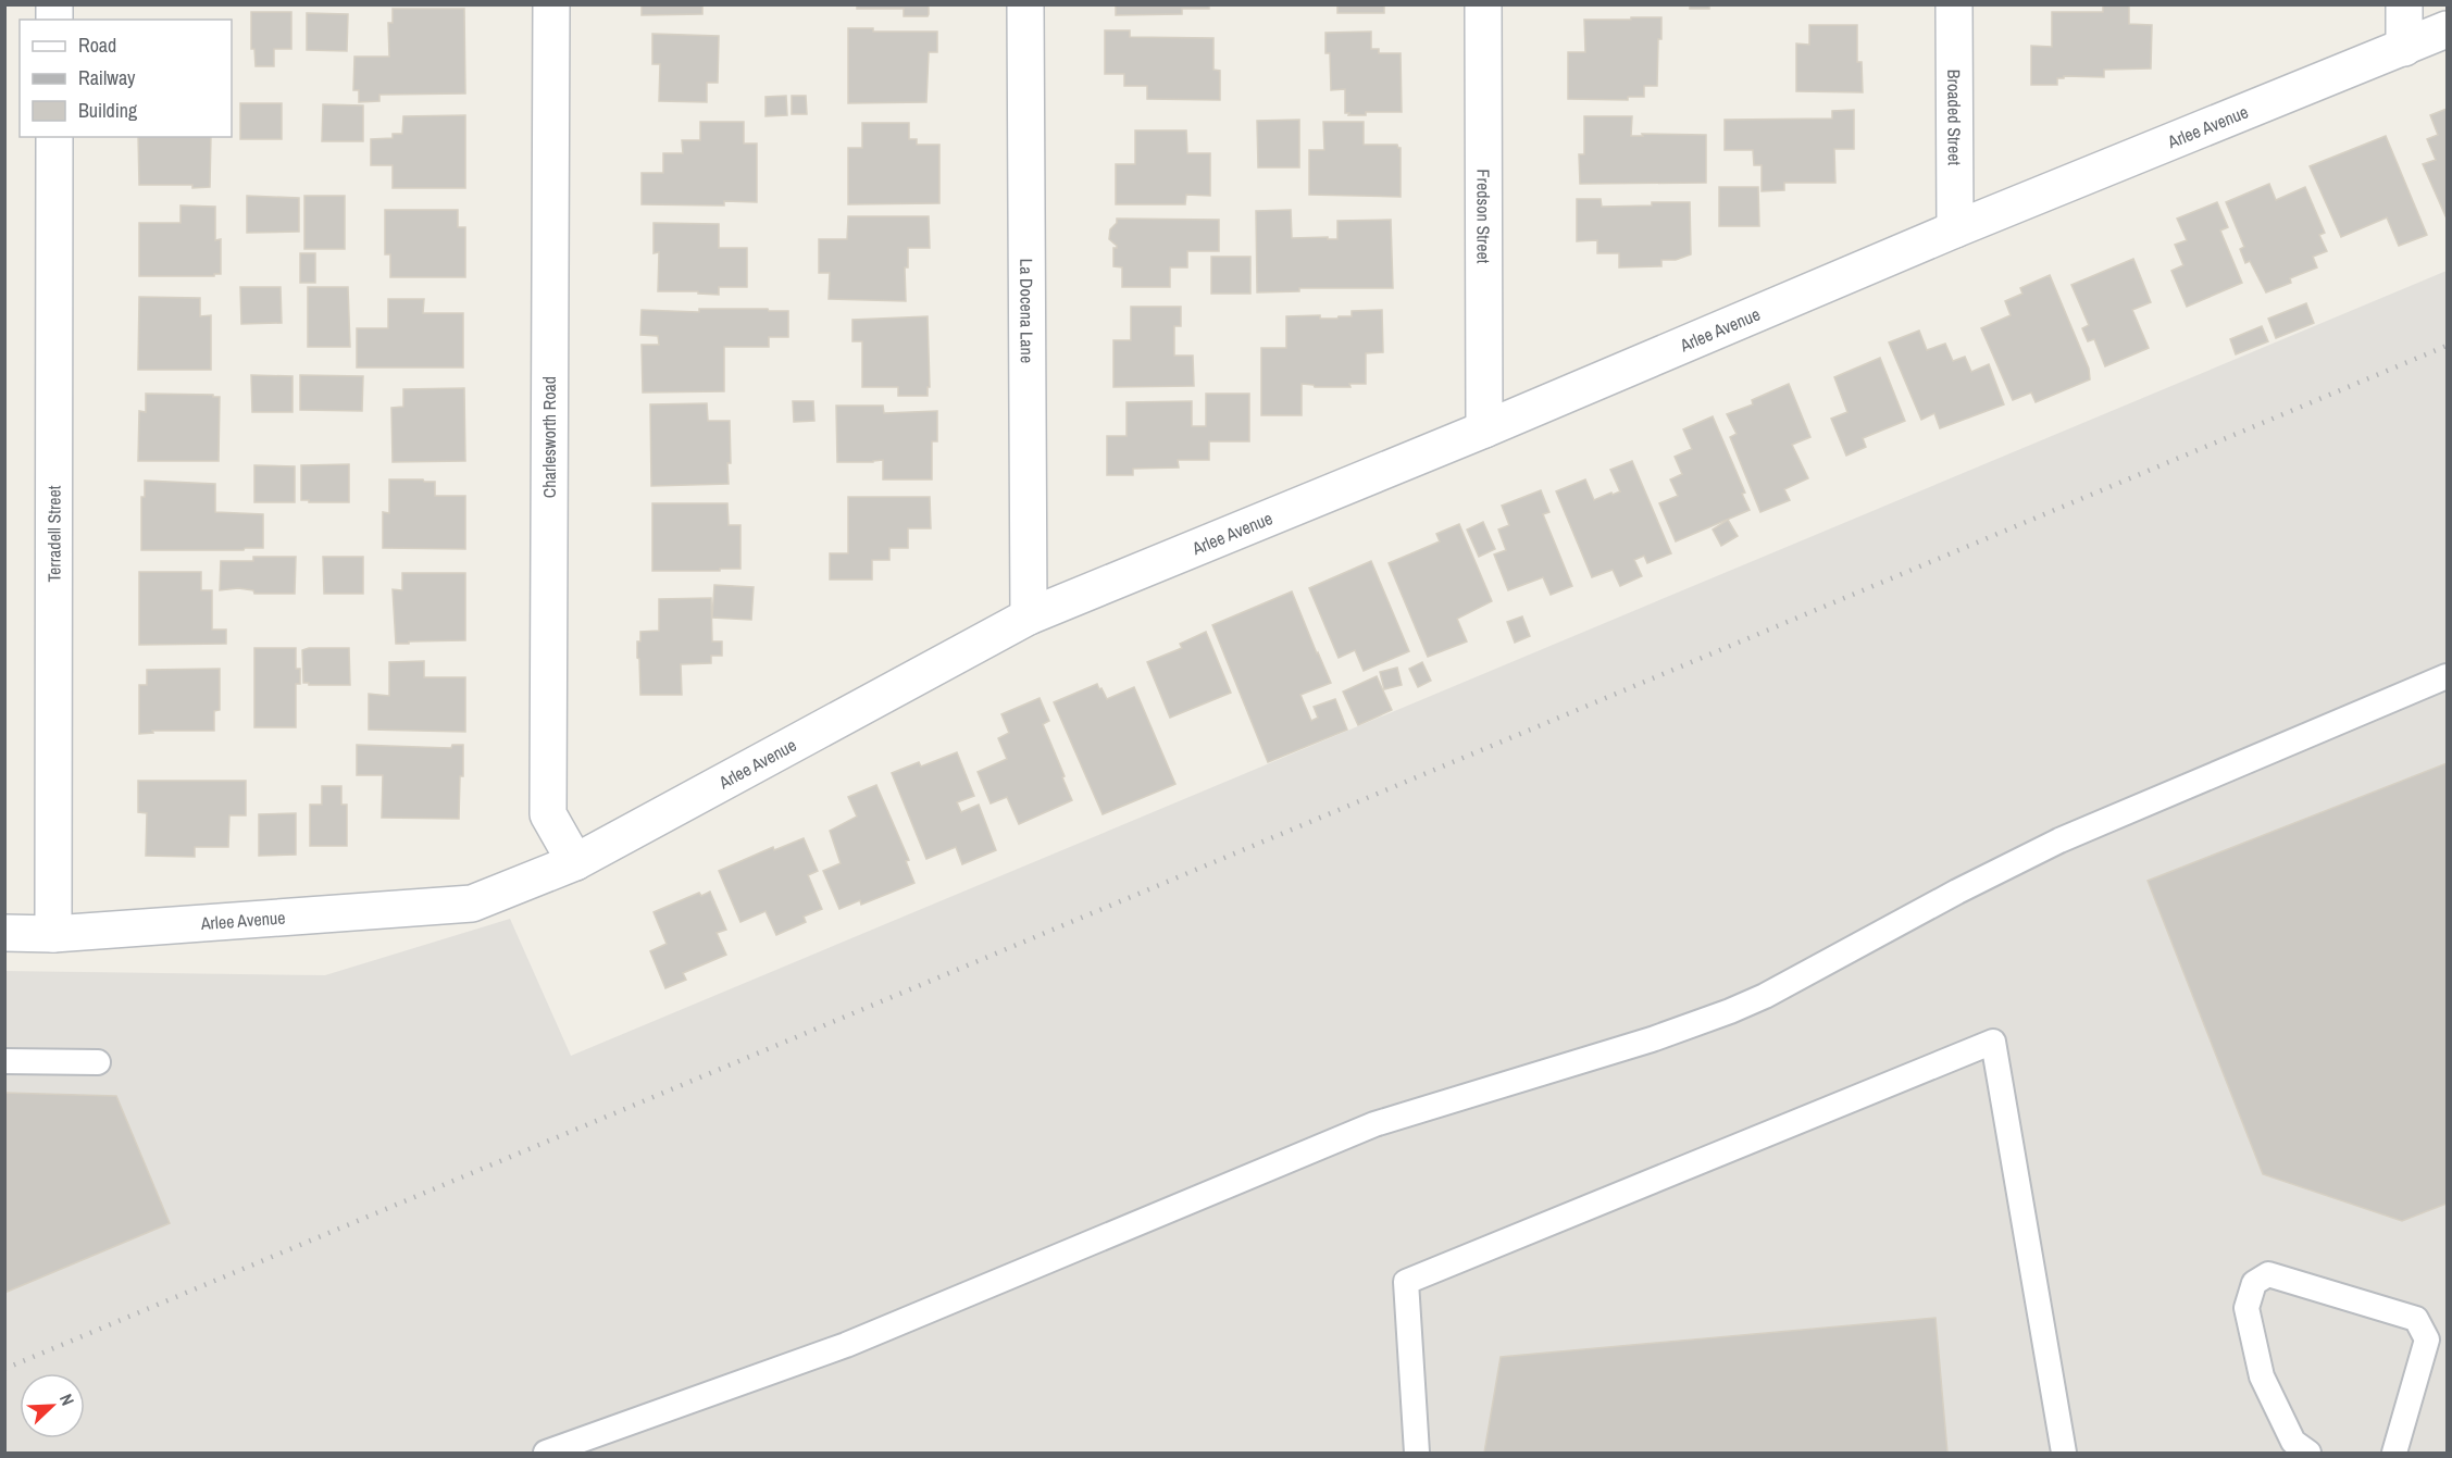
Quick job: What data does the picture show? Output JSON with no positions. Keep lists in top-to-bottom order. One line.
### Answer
{"streets":{"street":["Broaded Street","Arlee Avenue","Fredson Street","La Docena Lane","Charlesworth Road","Terradell Street"]},"crossings":[["Broaded Street","Arlee Avenue"],["Arlee Avenue","Fredson Street"],["Arlee Avenue","La Docena Lane"],["Arlee Avenue","Charlesworth Road"],["Arlee Avenue","Terradell Street"]],"legend":["Road","Railway","Building"],"north":"top right"}
